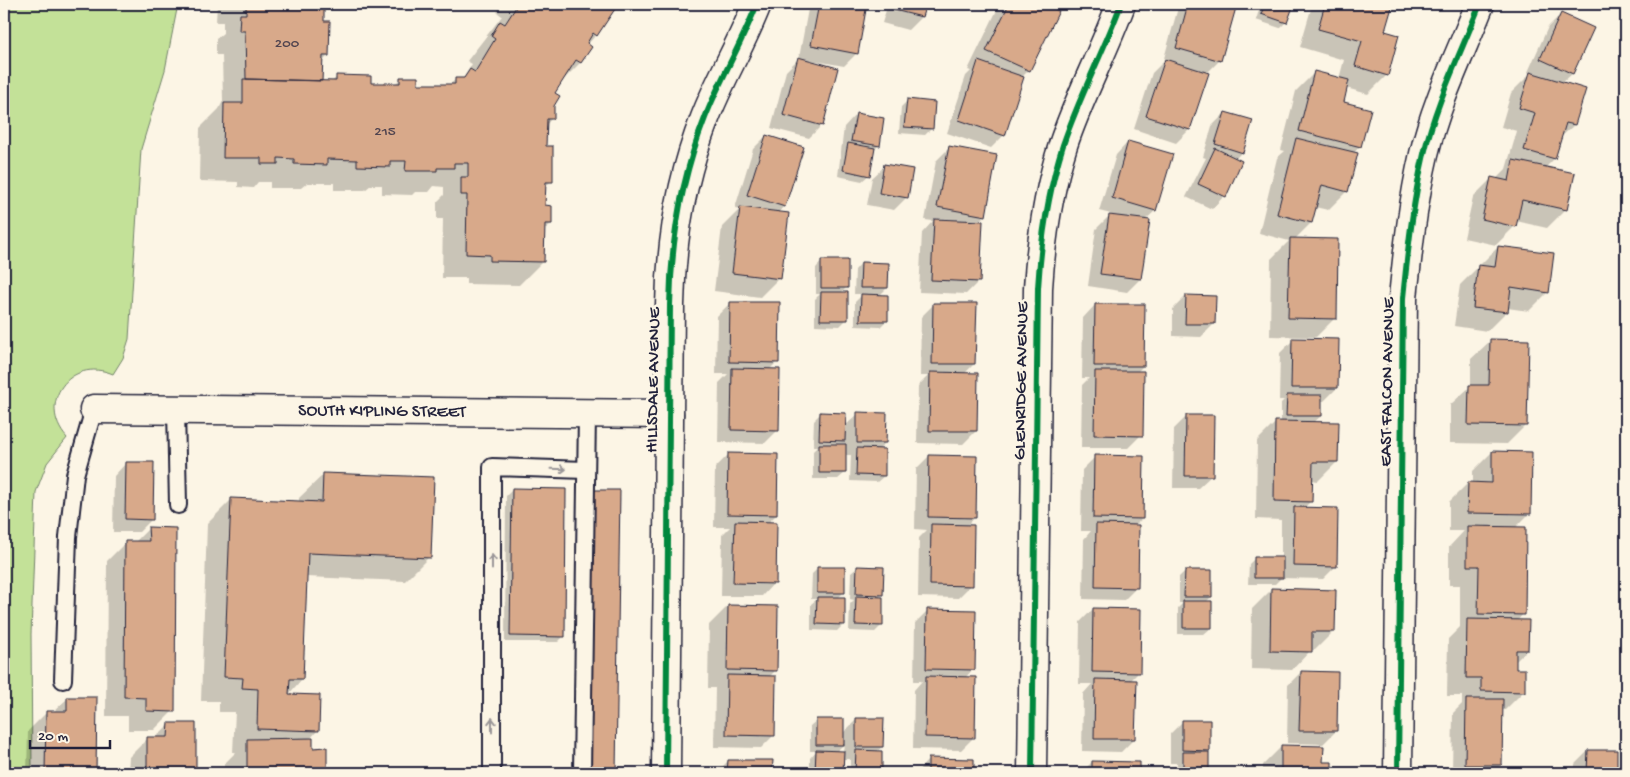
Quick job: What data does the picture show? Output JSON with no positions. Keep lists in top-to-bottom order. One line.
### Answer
{"streets":{"street":["HILLSDALE AVENUE","GLENRIDGE AVENUE","EAST FALCON AVENUE","SOUTH KIPLING STREET"]},"crossings":[["HILLSDALE AVENUE","SOUTH KIPLING STREET"]],"house_numbers":["200","215"],"scale_bar":"20 m"}
